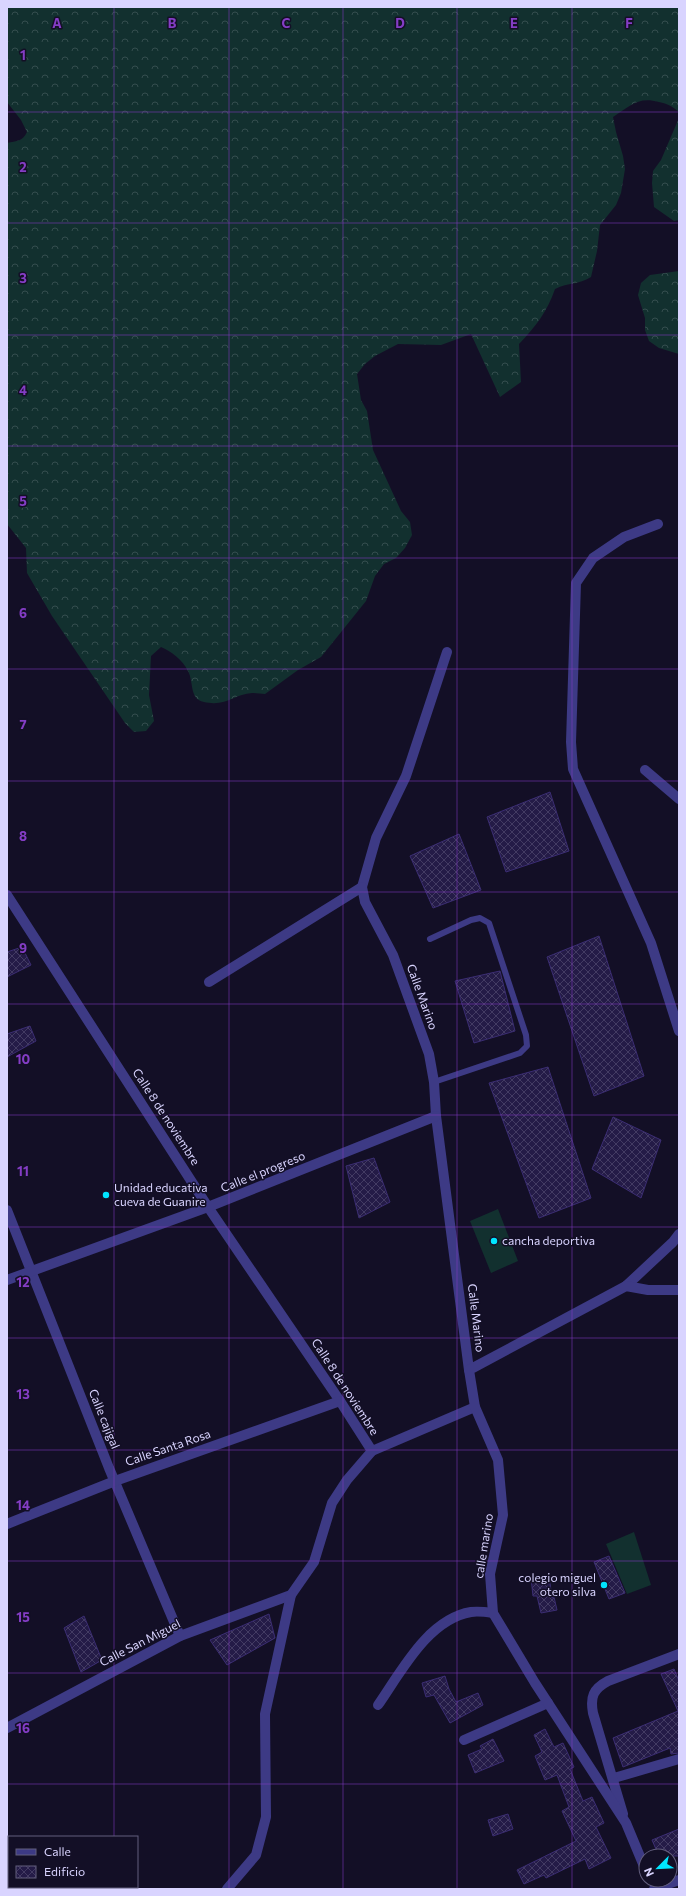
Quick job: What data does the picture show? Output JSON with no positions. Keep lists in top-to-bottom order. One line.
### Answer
{"streets":{"street":["Calle Marino","Calle 8 de noviembre","Calle el progreso","Calle cajigal","Calle Santa Rosa","calle marino","Calle San Miguel"]},"crossings":[["Calle Marino","Calle el progreso"],["Calle Marino","calle marino"],["Calle 8 de noviembre","Calle el progreso"],["Calle 8 de noviembre","Calle Santa Rosa"],["Calle el progreso","Calle cajigal"],["Calle cajigal","Calle Santa Rosa"],["Calle cajigal","Calle San Miguel"]],"places":["Unidad educativa cueva de Guanire","cancha deportiva","colegio miguel otero silva"],"legend":["Calle","Edificio"],"north":"bottom left","grid":{"columns":["A","B","C","D","E","F"],"rows":["1","2","3","4","5","6","7","8","9","10","11","12","13","14","15","16"]}}
